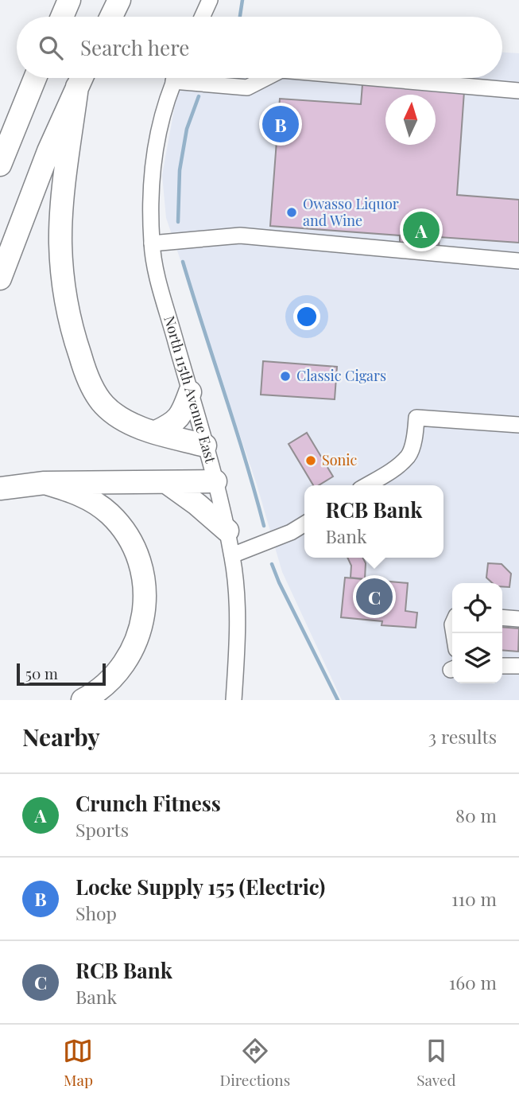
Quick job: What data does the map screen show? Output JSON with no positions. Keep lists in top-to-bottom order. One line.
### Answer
{"streets":{"street":["North 115th Avenue East"]},"places":["Owasso Liquor and Wine","Classic Cigars","Sonic"],"scale_bar":"50 m","north":"top","page":{"search":"Search here","pins":["B","A","C"],"popup":["RCB Bank","Bank"],"scale":"50 m","heading":["Nearby","3 results"],"list":[{"mark":"A","name":"Crunch Fitness","note":"Sports","value":"80 m"},{"mark":"B","name":"Locke Supply 155 (Electric)","note":"Shop","value":"110 m"},{"mark":"C","name":"RCB Bank","note":"Bank","value":"160 m"}],"nav":["Map","Directions","Saved"]}}
